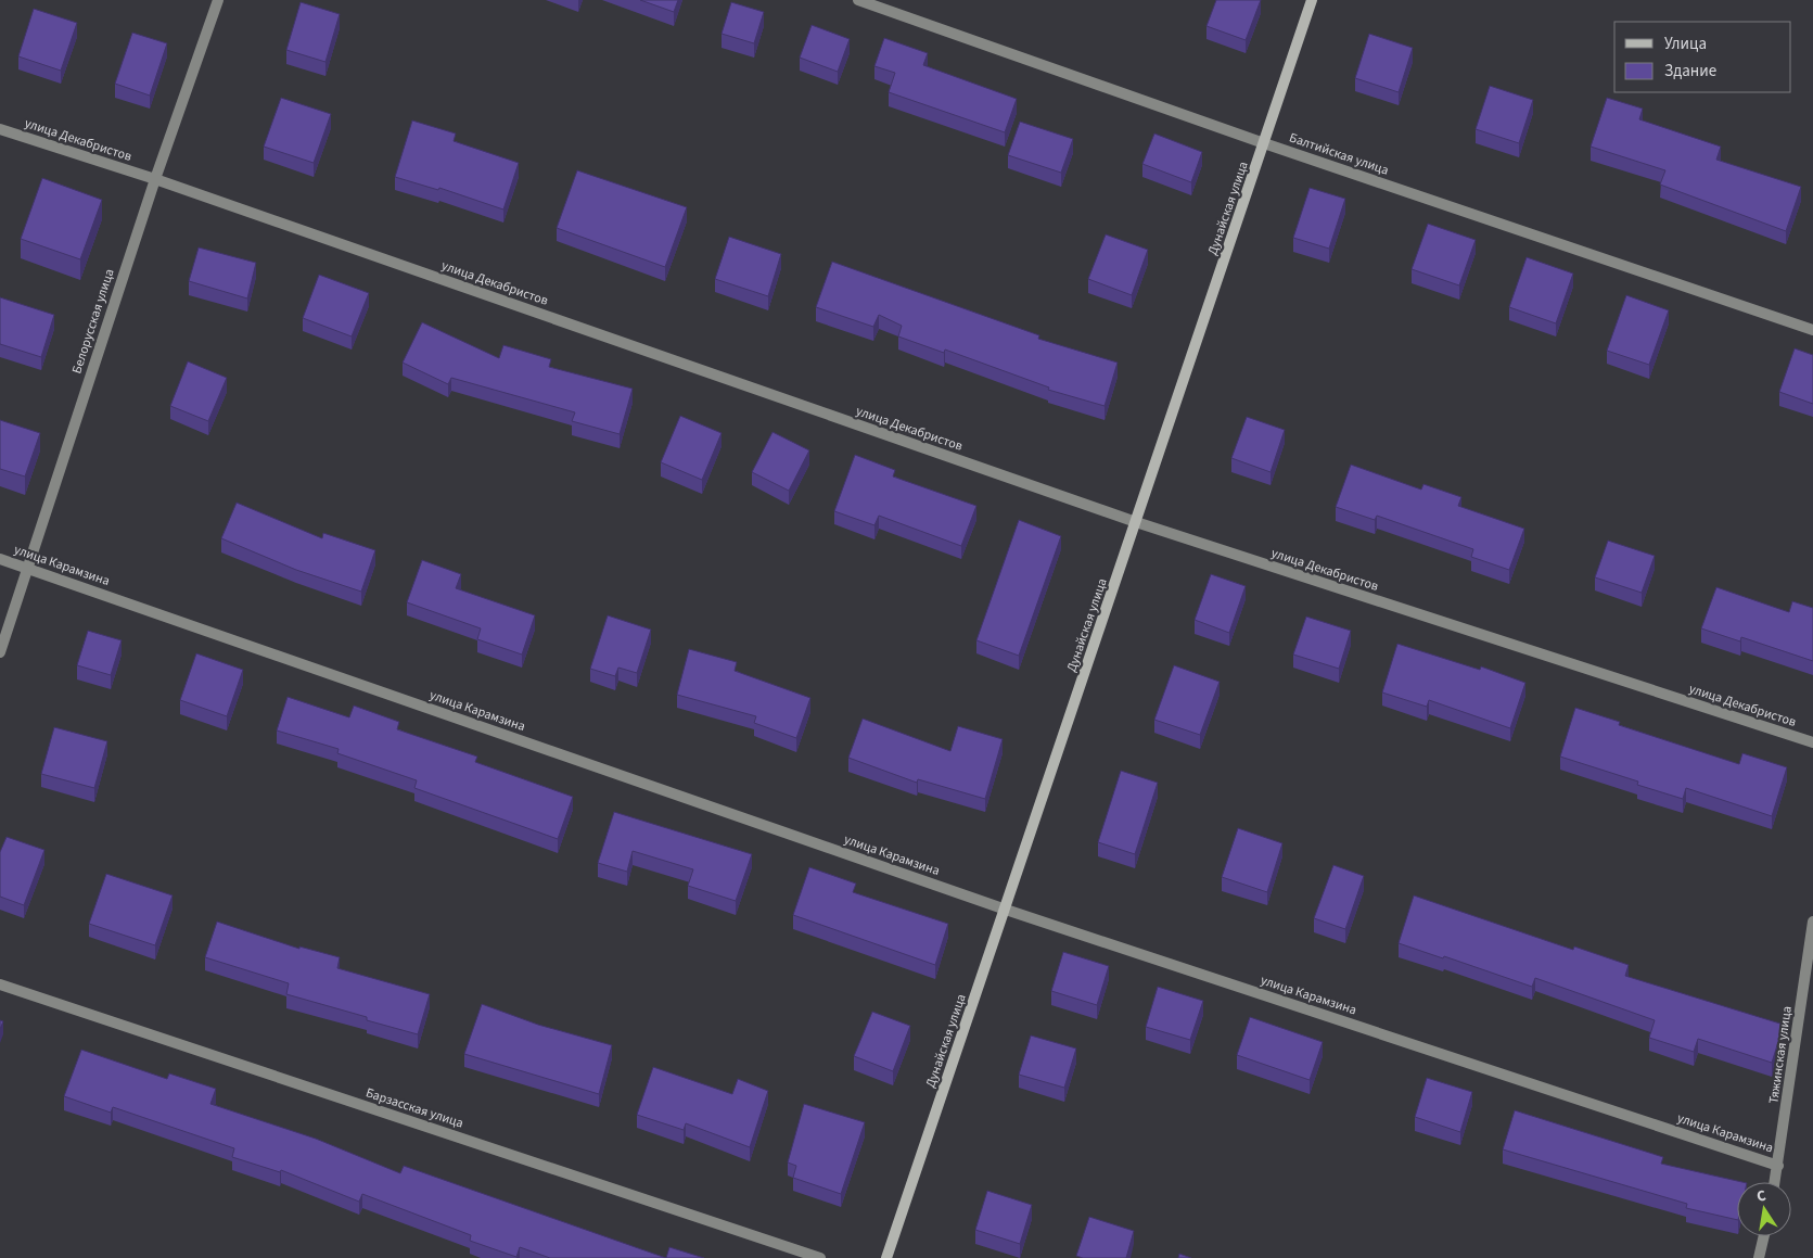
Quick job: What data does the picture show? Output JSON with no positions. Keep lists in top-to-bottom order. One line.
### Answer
{"streets":{"street":["улица Декабристов","Балтийская улица","Дунайская улица","Белорусская улица","улица Карамзина","Тяжинская улица","Барзасская улица"]},"crossings":[["улица Декабристов","Дунайская улица"],["улица Декабристов","Белорусская улица"],["Балтийская улица","Дунайская улица"],["Дунайская улица","улица Карамзина"],["Белорусская улица","улица Карамзина"],["улица Карамзина","Тяжинская улица"]],"legend":["Улица","Здание"],"north":"top"}
